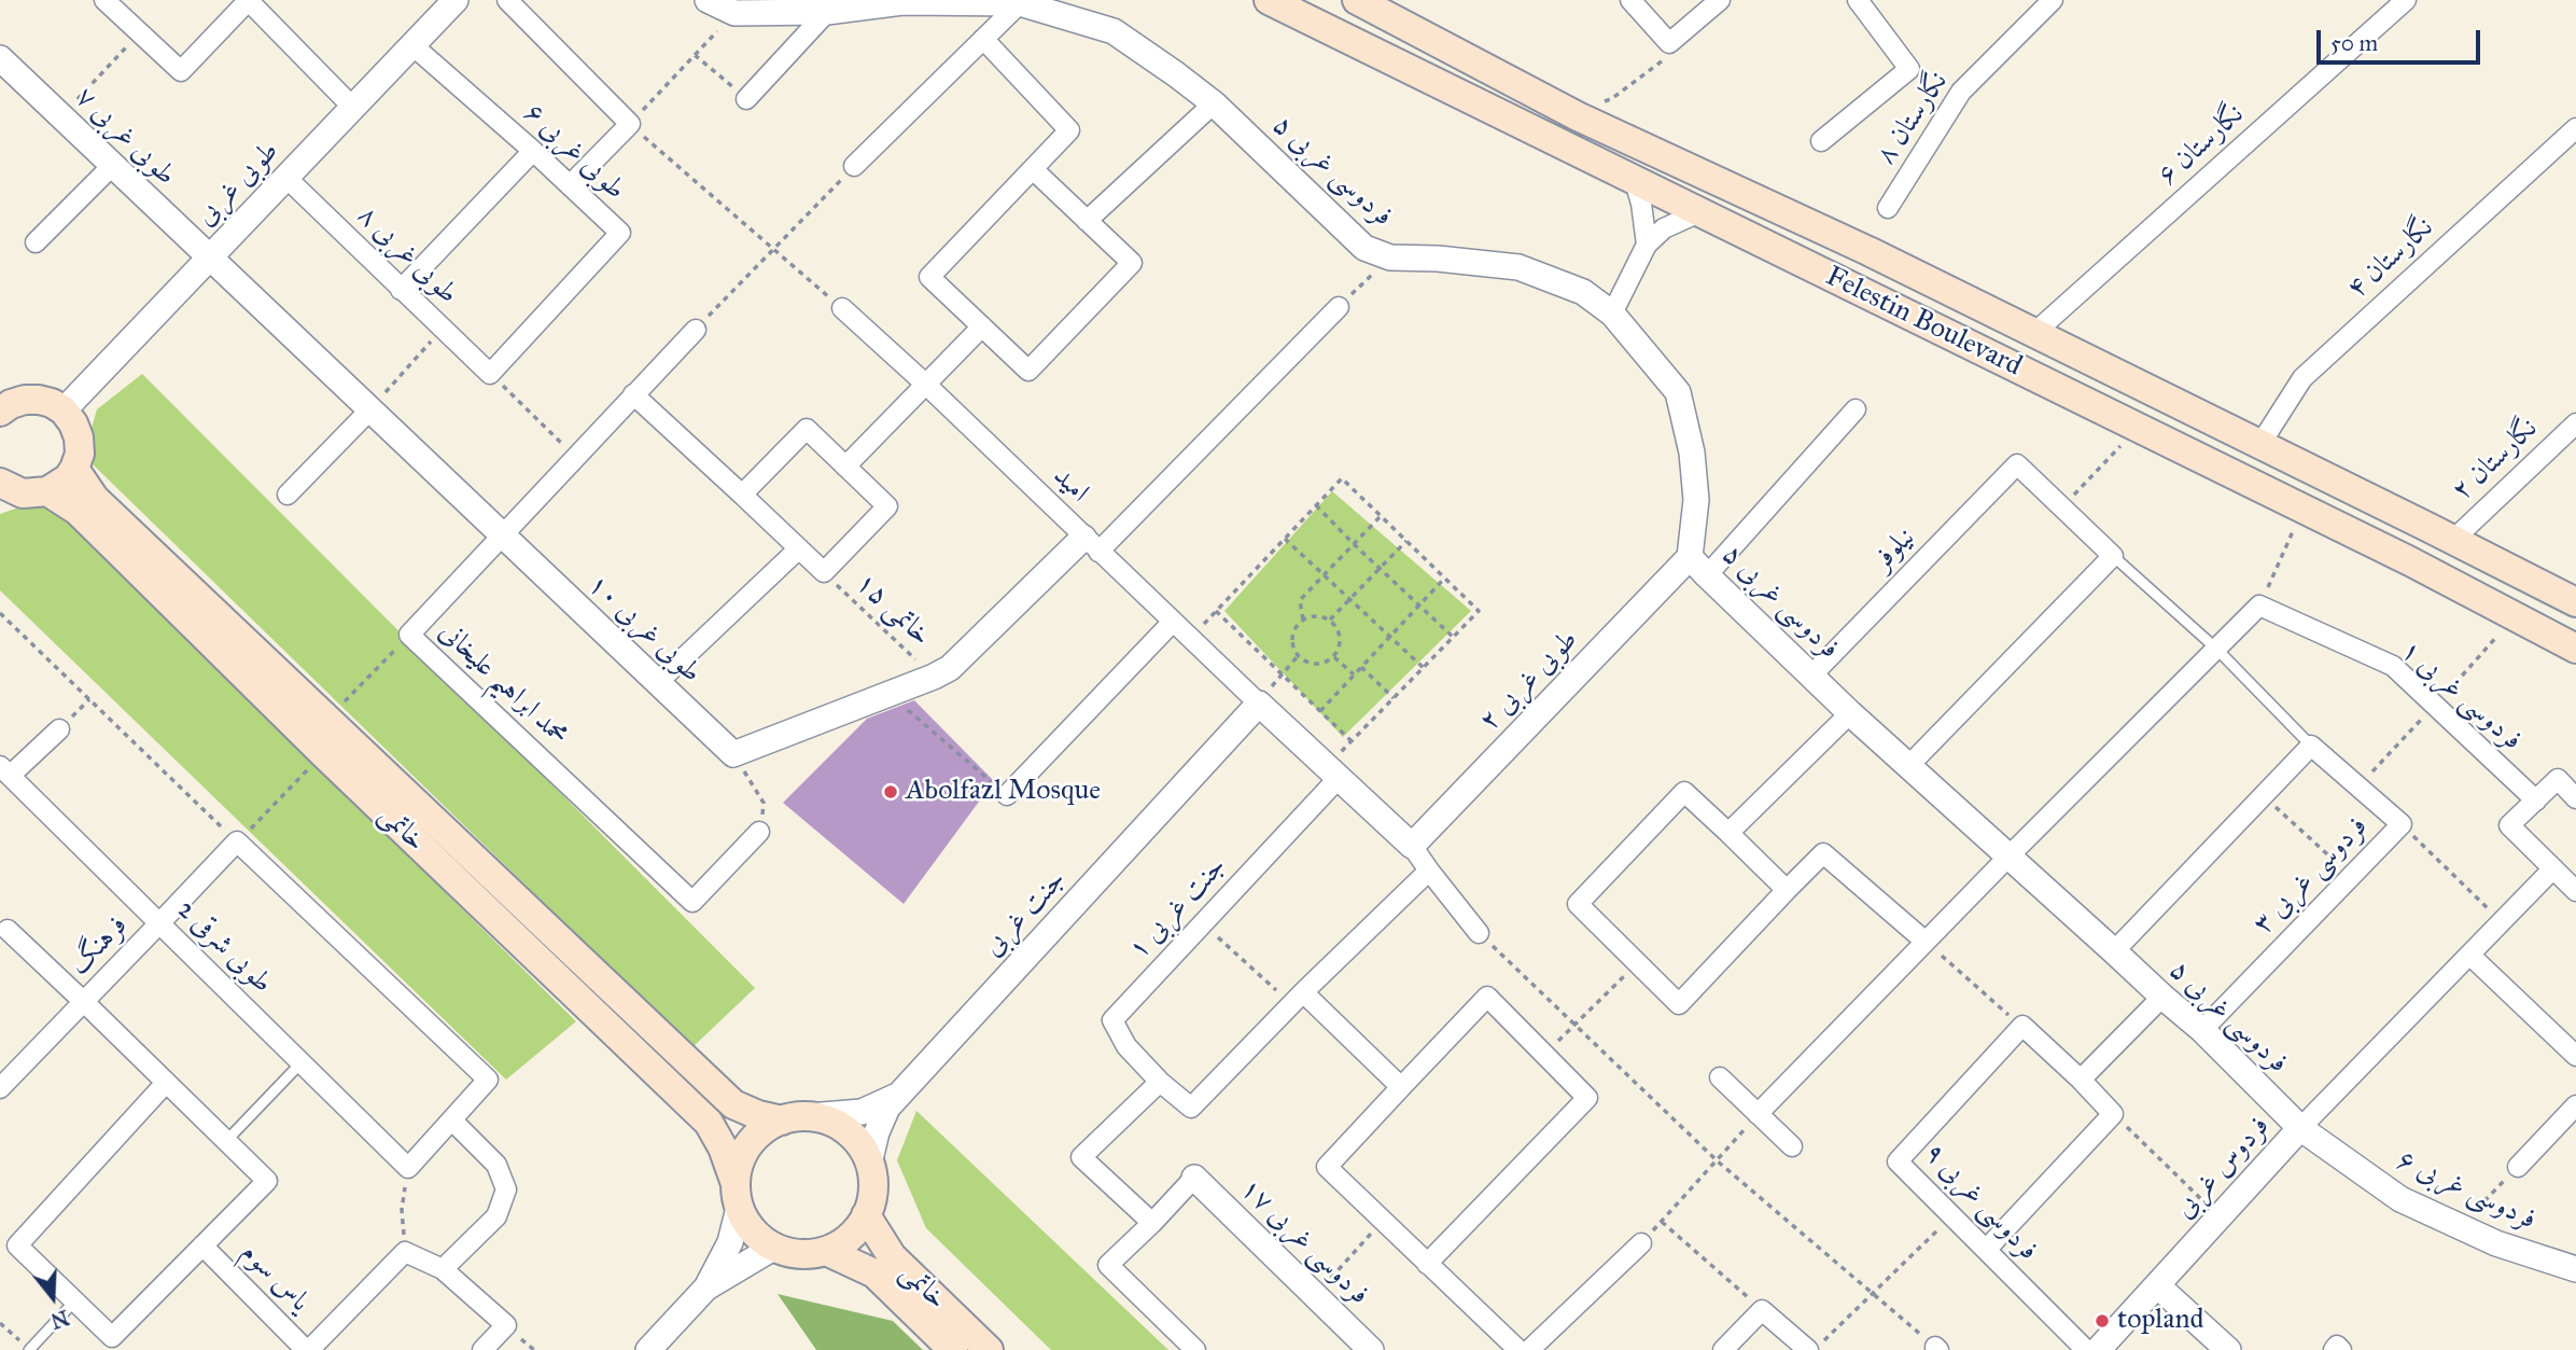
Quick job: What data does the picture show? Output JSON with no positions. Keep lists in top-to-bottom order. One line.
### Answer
{"streets":{"main road":["Felestin Boulevard","خاتمی"],"street":["نگارستان ۸","طوبی غربی ۷","نگارستان ۶","طوبی غربی ۶","فردوسی غربی ۵","طوبی غربی","طوبی غربی ۸","نگارستان ۴","نگارستان ۲","امید","نیلوفر","طوبی غربی ۱۰","طوبی غربی ۲","محمد ابراهیم علیخانی","فردوسی غربی ۱","فردوسی غربی ۳","جنت غربی ۱","جنت غربی","فرهنگ","طوبی شرقی 2","فردوس غربی","فردوسی غربی ۶","فردوسی غربی ۹","فردوسی غربی ۱۷","یاس سوم"],"path":["خاتمی ۱۵"]},"crossings":[["طوبی غربی ۷","طوبی غربی"],["طوبی غربی ۷","طوبی غربی ۱۰"],["نگارستان ۶","Felestin Boulevard"],["طوبی غربی ۶","طوبی غربی"],["طوبی غربی ۶","طوبی غربی ۸"],["فردوسی غربی ۵","نیلوفر"],["فردوسی غربی ۵","طوبی غربی ۲"],["فردوسی غربی ۵","فردوسی غربی ۳"],["فردوسی غربی ۵","فردوس غربی"],["فردوسی غربی ۵","فردوسی غربی ۶"],["طوبی غربی","طوبی غربی ۸"],["طوبی غربی","طوبی غربی ۱۰"],["نگارستان ۴","Felestin Boulevard"],["Felestin Boulevard","نگارستان ۲"],["امید","جنت غربی"],["طوبی غربی ۱۰","محمد ابراهیم علیخانی"],["خاتمی","جنت غربی"],["فرهنگ","طوبی شرقی 2"],["فردوس غربی","فردوسی غربی ۶"]],"places":["Abolfazl Mosque","topland"],"scale_bar":"50 m","north":"bottom"}
